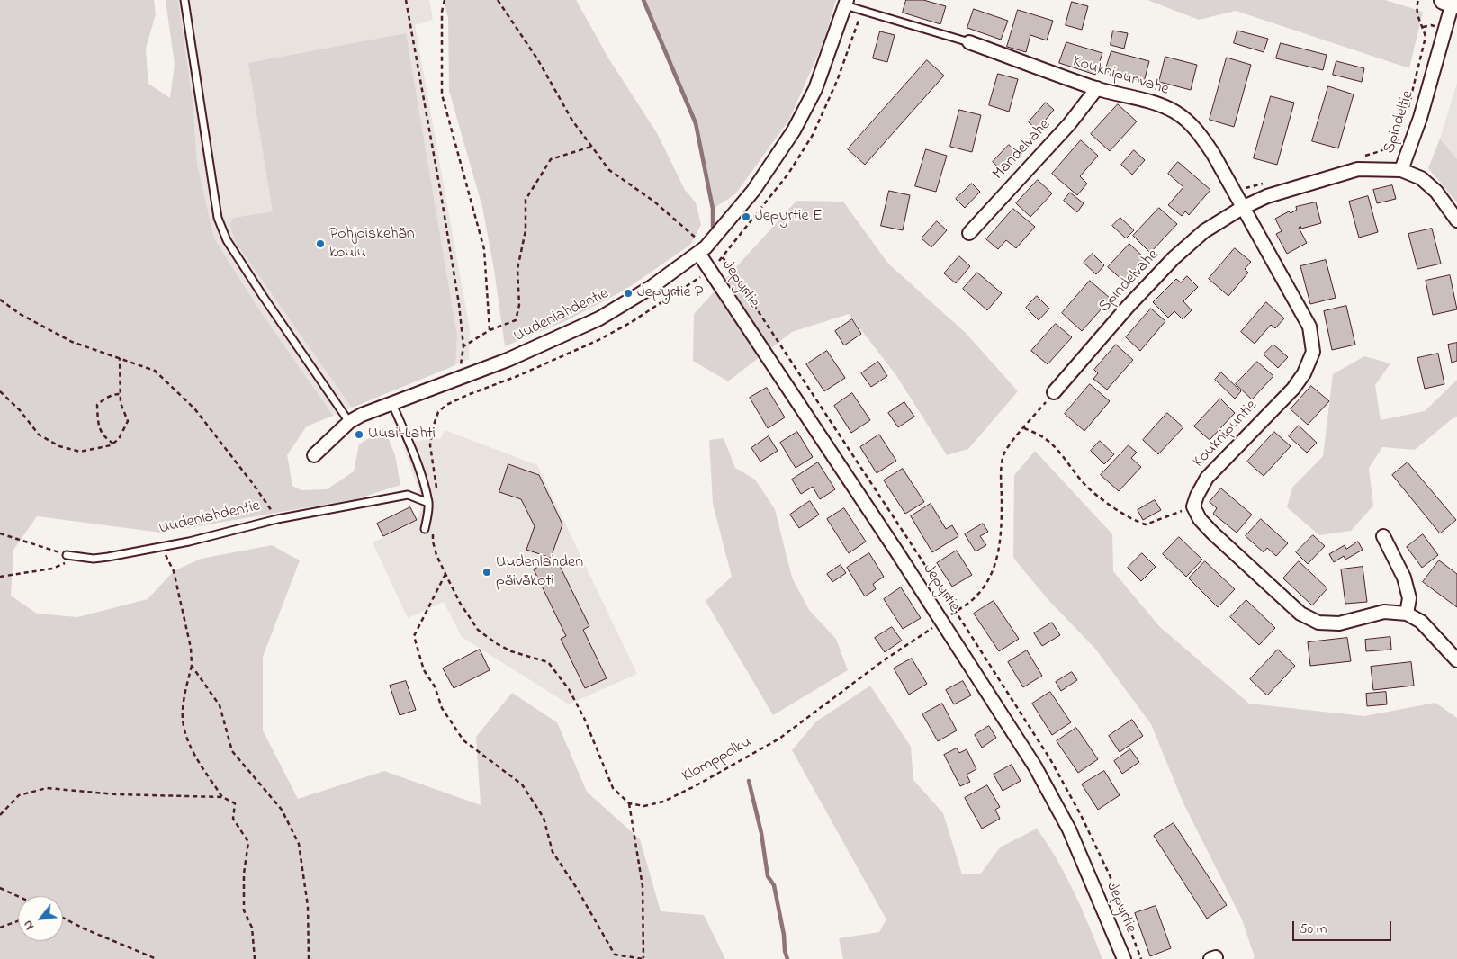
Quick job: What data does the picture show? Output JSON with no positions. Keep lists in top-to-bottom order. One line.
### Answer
{"streets":{"street":["Kouknipunvahe","Spindeltie","Mandelvahe","Spindelvahe","Jepyrtie","Uudenlahdentie","Kouknipuntie"],"path":["Klomppolku"]},"crossings":[["Kouknipunvahe","Spindeltie"],["Kouknipunvahe","Mandelvahe"],["Kouknipunvahe","Spindelvahe"],["Kouknipunvahe","Kouknipuntie"],["Spindeltie","Spindelvahe"],["Spindeltie","Kouknipuntie"],["Spindelvahe","Kouknipuntie"],["Spindelvahe","Klomppolku"],["Jepyrtie","Uudenlahdentie"],["Jepyrtie","Klomppolku"]],"places":["Jepyrtie E","Pohjoiskehän koulu","Jepyrtie P","Uusi-Lahti","Uudenlahden päiväkoti"],"scale_bar":"50 m","north":"bottom left"}
